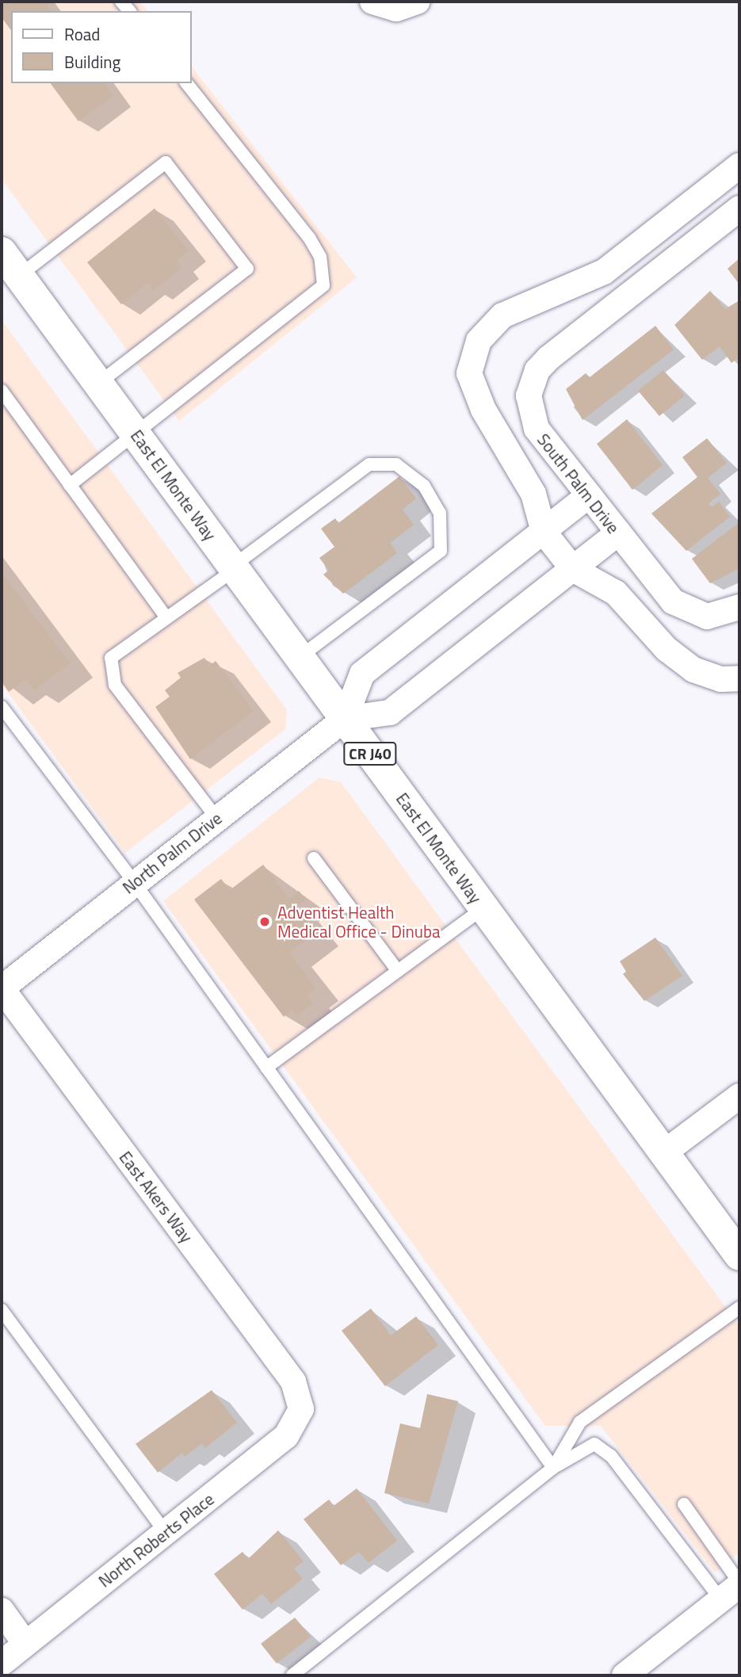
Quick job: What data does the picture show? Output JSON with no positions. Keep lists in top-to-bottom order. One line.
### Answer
{"streets":{"main road":["East El Monte Way","CR J40"],"street":["South Palm Drive","North Palm Drive","East Akers Way","North Roberts Place"]},"crossings":[["East El Monte Way","North Palm Drive"],["North Palm Drive","East Akers Way"],["East Akers Way","North Roberts Place"]],"places":["Adventist Health Medical Office - Dinuba"],"legend":["Road","Building"]}
